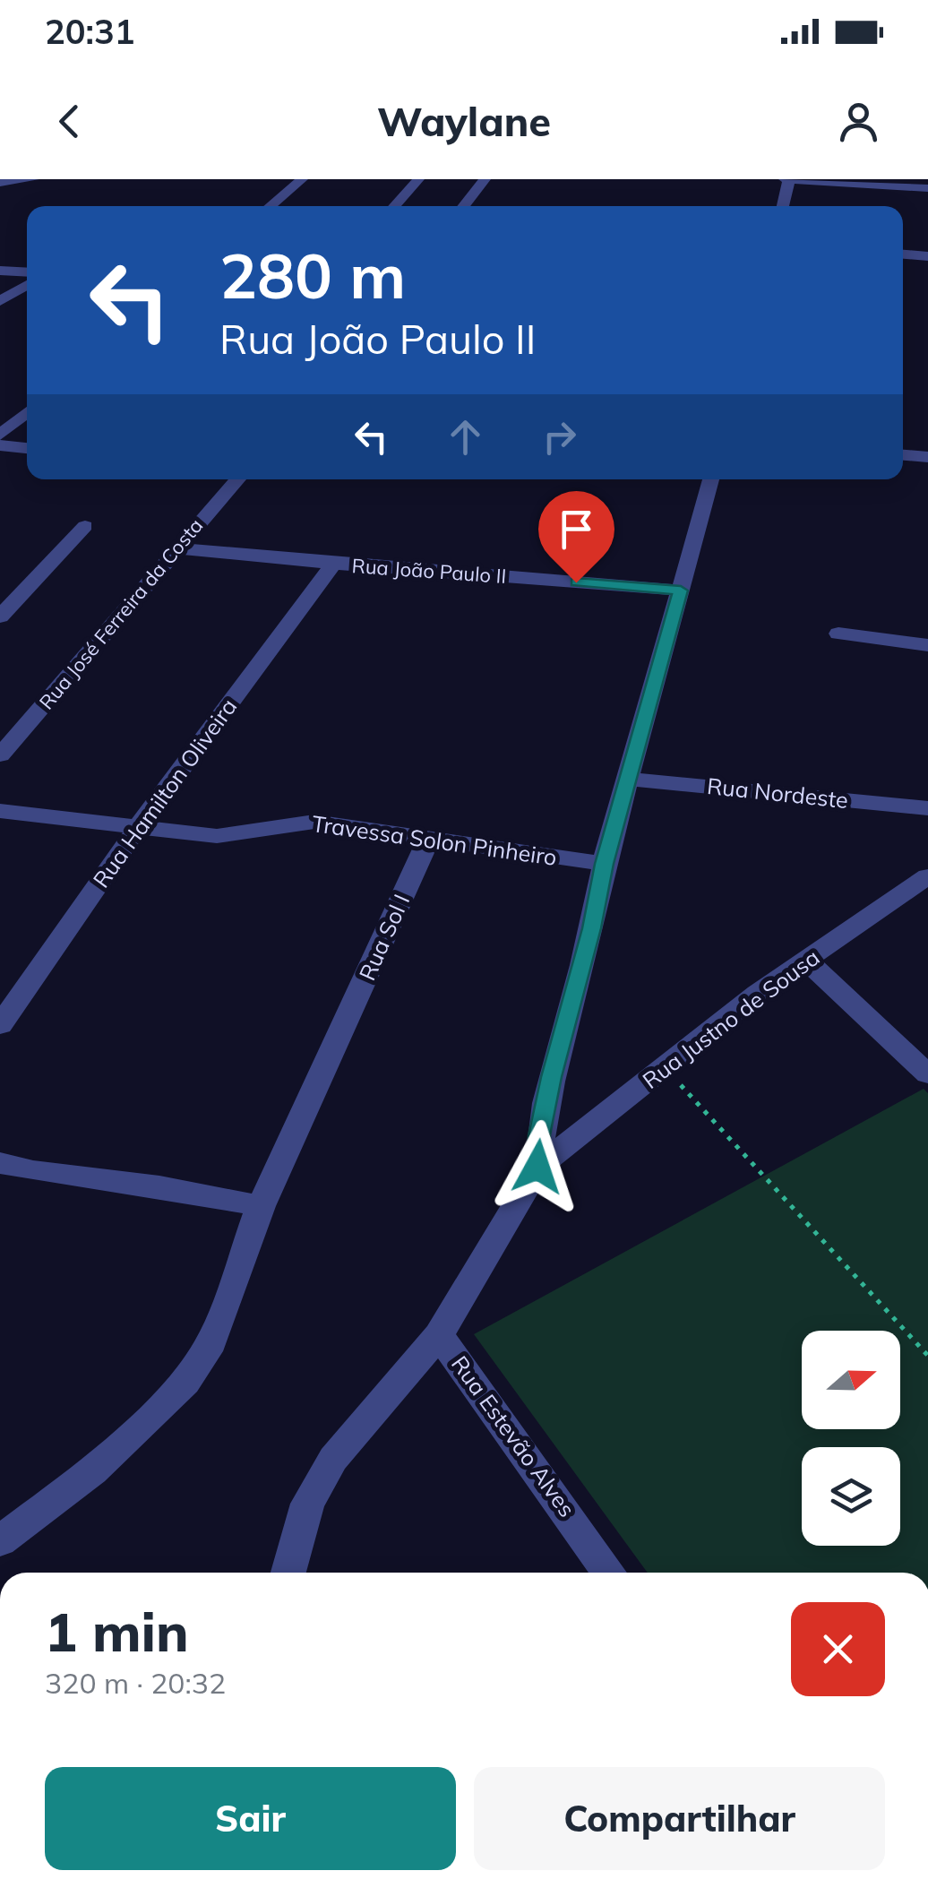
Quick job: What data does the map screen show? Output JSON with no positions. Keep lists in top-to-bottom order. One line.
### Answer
{"streets":{"street":["Rua João Paulo II","Rua José Ferreira da Costa","Rua Hamilton Oliveira","Rua Nordeste","Travessa Solon Pinheiro","Rua Sol I","Rua Justno de Sousa","Rua Estevão Alves"]},"crossings":[["Rua João Paulo II","Rua José Ferreira da Costa"],["Rua João Paulo II","Rua Hamilton Oliveira"],["Rua João Paulo II","Rua Estevão Alves"],["Rua Hamilton Oliveira","Travessa Solon Pinheiro"],["Rua Nordeste","Rua Estevão Alves"],["Travessa Solon Pinheiro","Rua Sol I"],["Travessa Solon Pinheiro","Rua Estevão Alves"],["Rua Justno de Sousa","Rua Estevão Alves"]],"north":"right","page":{"status":"20:31","header":"Waylane","turn":["280 m","Rua João Paulo II"],"heading":["1 min","320 m · 20:32"],"buttons":["Sair","Compartilhar"]}}
